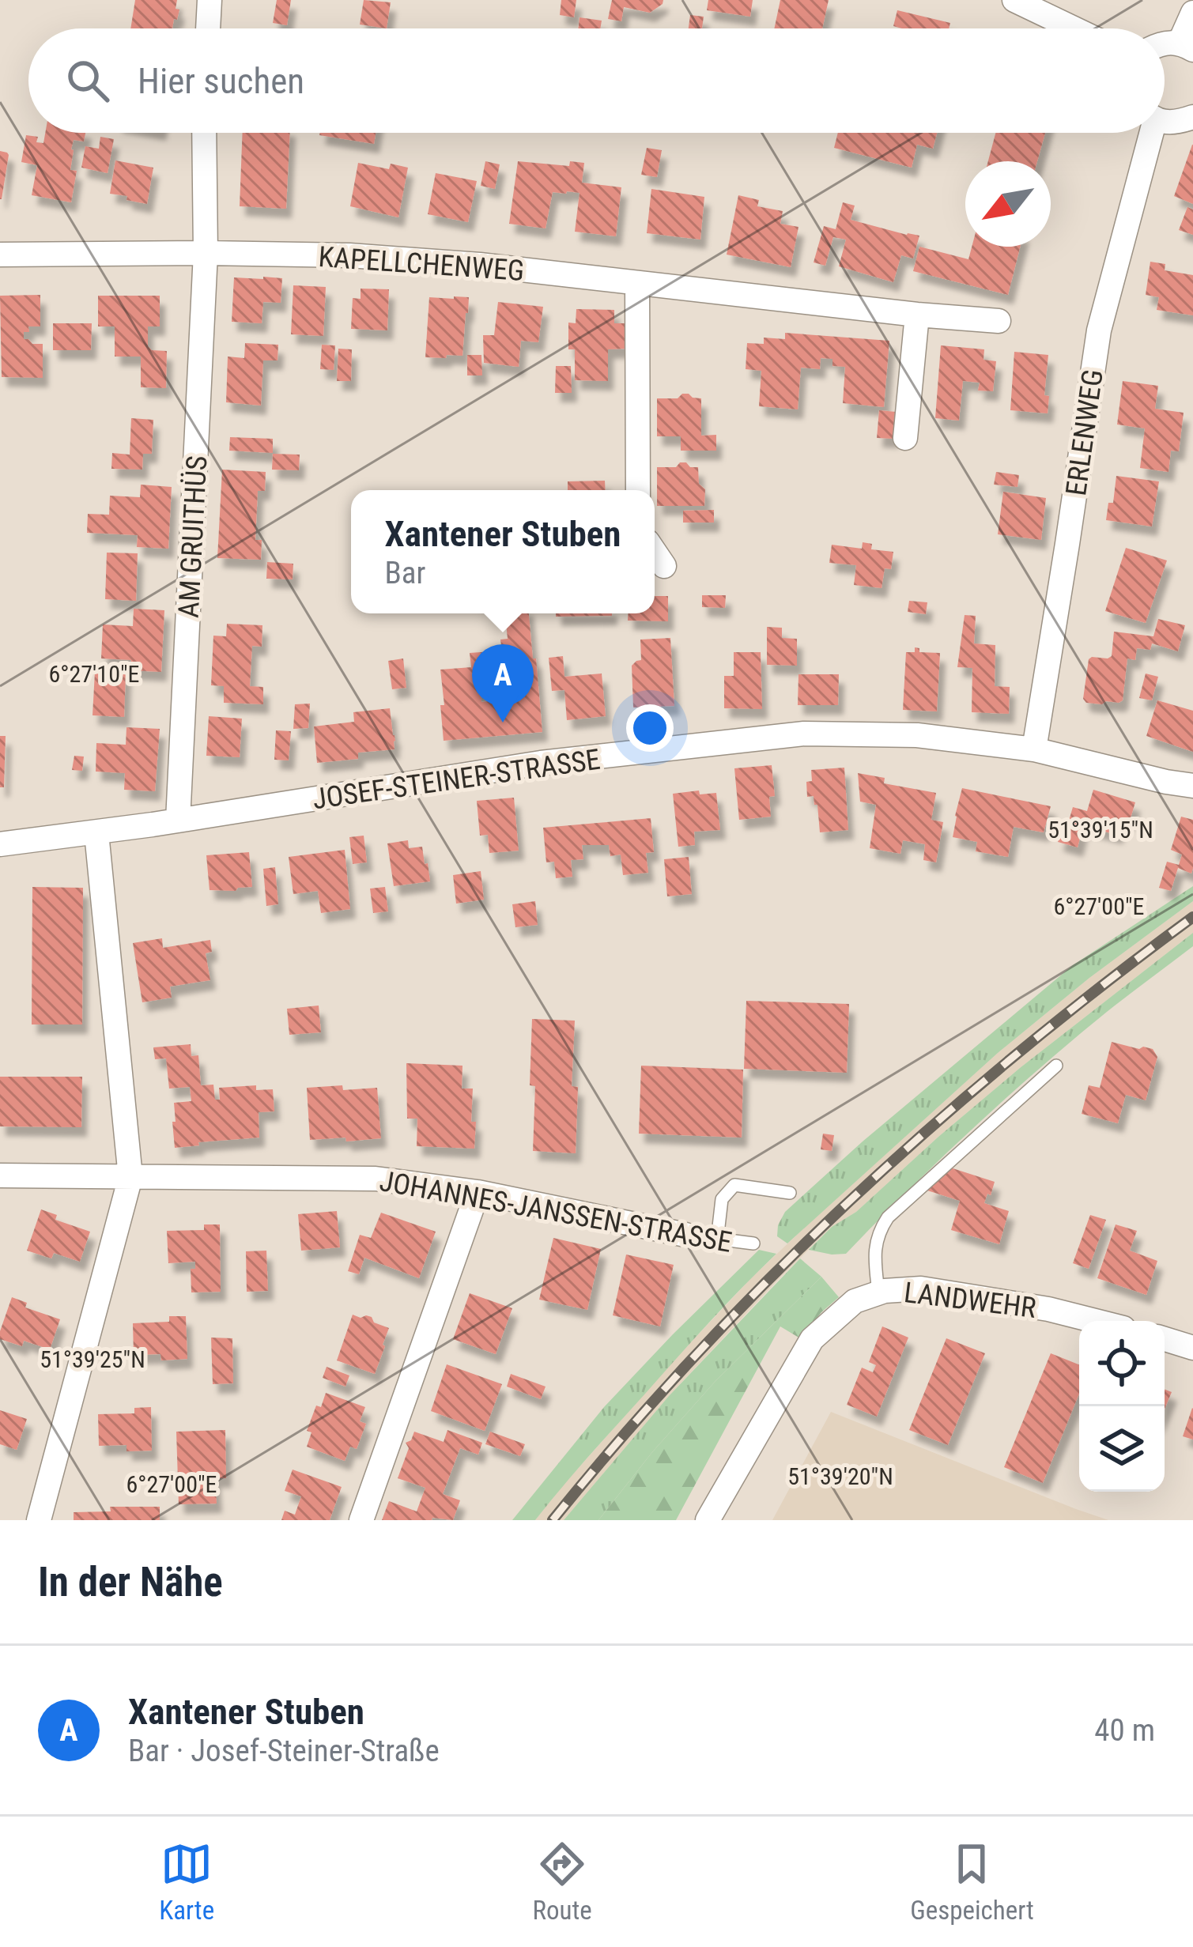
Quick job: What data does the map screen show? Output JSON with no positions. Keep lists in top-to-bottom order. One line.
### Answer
{"streets":{"street":["KAPELLCHENWEG","ERLENWEG","AM GRUITHÜS","JOSEF-STEINER-STRASSE","JOHANNES-JANSSEN-STRASSE","LANDWEHR"]},"crossings":[["KAPELLCHENWEG","AM GRUITHÜS"],["ERLENWEG","JOSEF-STEINER-STRASSE"],["AM GRUITHÜS","JOSEF-STEINER-STRASSE"]],"north":"bottom left","page":{"search":"Hier suchen","popup":["Xantener Stuben","Bar"],"pins":"A","heading":"In der Nähe","list":[{"mark":"A","name":"Xantener Stuben","note":"Bar · Josef-Steiner-Straße","value":"40 m"}],"nav":["Karte","Route","Gespeichert"]},"coordinates":["6°27'10\"E","51°39'15\"N","6°27'00\"E","51°39'25\"N","51°39'20\"N"]}
